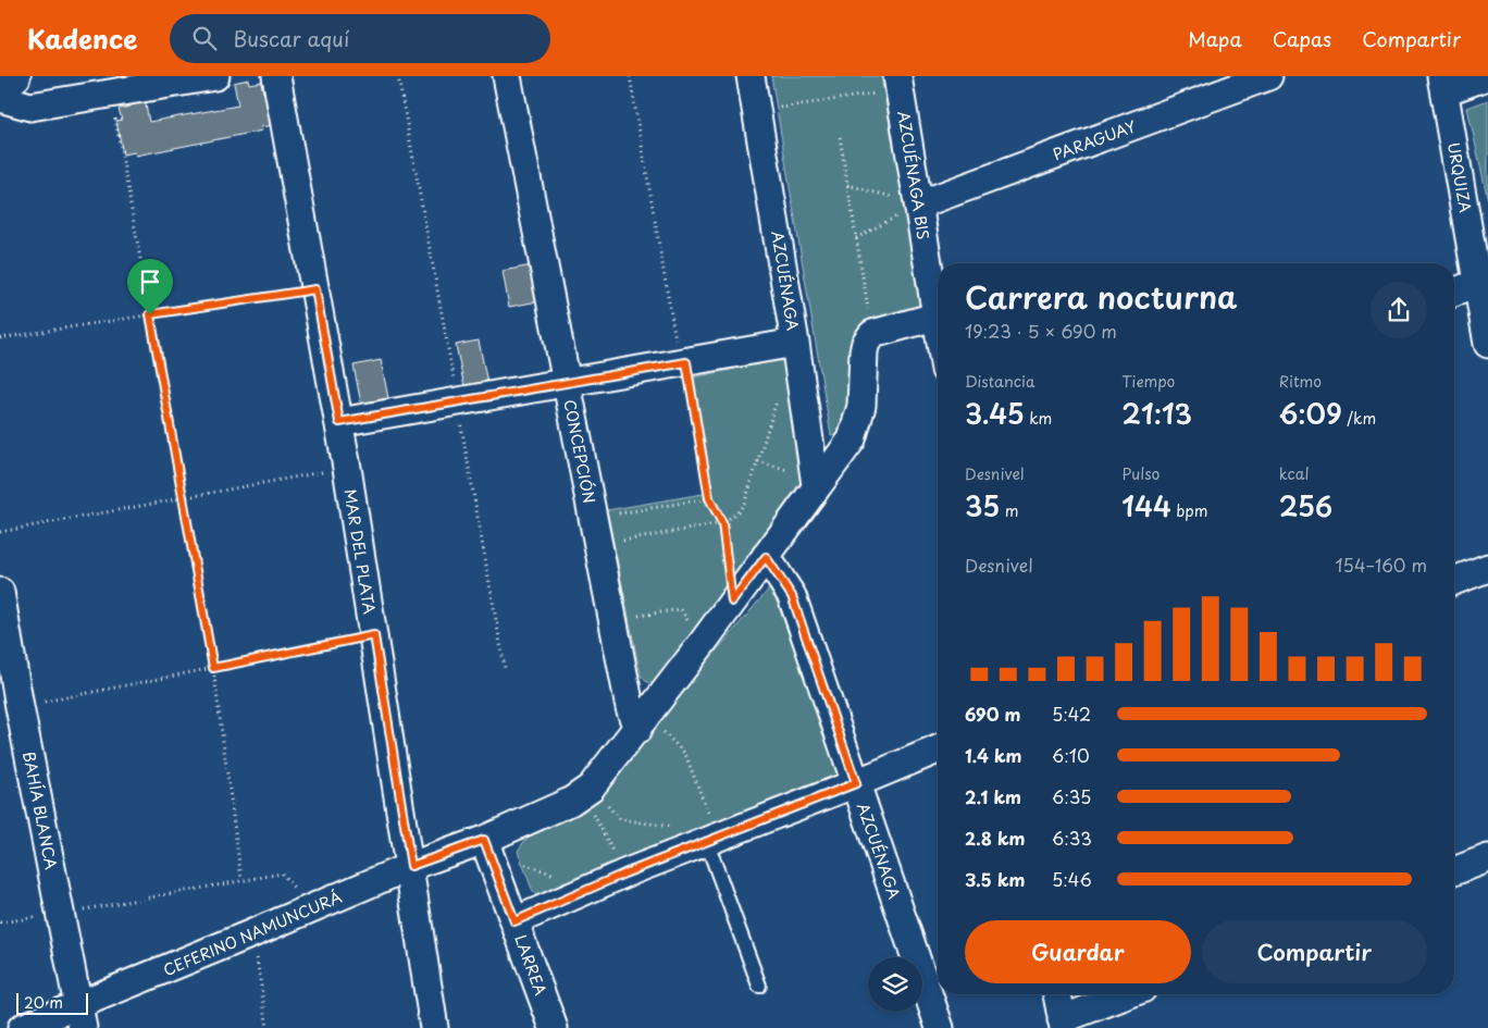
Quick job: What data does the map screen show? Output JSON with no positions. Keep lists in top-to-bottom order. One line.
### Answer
{"streets":{"street":["PARAGUAY","AZCUÉNAGA BIS","URQUIZA","AZCUÉNAGA","CONCEPCIÓN","MAR DEL PLATA","BAHÍA BLANCA","CEFERINO NAMUNCURÁ","LARREA"]},"crossings":[["PARAGUAY","AZCUÉNAGA BIS"],["AZCUÉNAGA","CEFERINO NAMUNCURÁ"],["CONCEPCIÓN","CEFERINO NAMUNCURÁ"],["MAR DEL PLATA","CEFERINO NAMUNCURÁ"],["BAHÍA BLANCA","CEFERINO NAMUNCURÁ"],["CEFERINO NAMUNCURÁ","LARREA"]],"scale_bar":"20 m","page":{"header":"Kadence","search":"Buscar aquí","nav":["Mapa","Capas","Compartir"],"heading":["Carrera nocturna","19:23 · 5 × 690 m"],"stats":[["Distancia","3.45 km"],["Tiempo","21:13"],["Ritmo","6:09 /km"],["Desnivel","35 m"],["Pulso","144 bpm"],["kcal","256"]],"chart":["Desnivel","154–160 m"],"list":[{"name":"690 m","note":"5:42"},{"name":"1.4 km","note":"6:10"},{"name":"2.1 km","note":"6:35"},{"name":"2.8 km","note":"6:33"},{"name":"3.5 km","note":"5:46"}],"buttons":["Guardar","Compartir"],"scale":"20 m"}}
